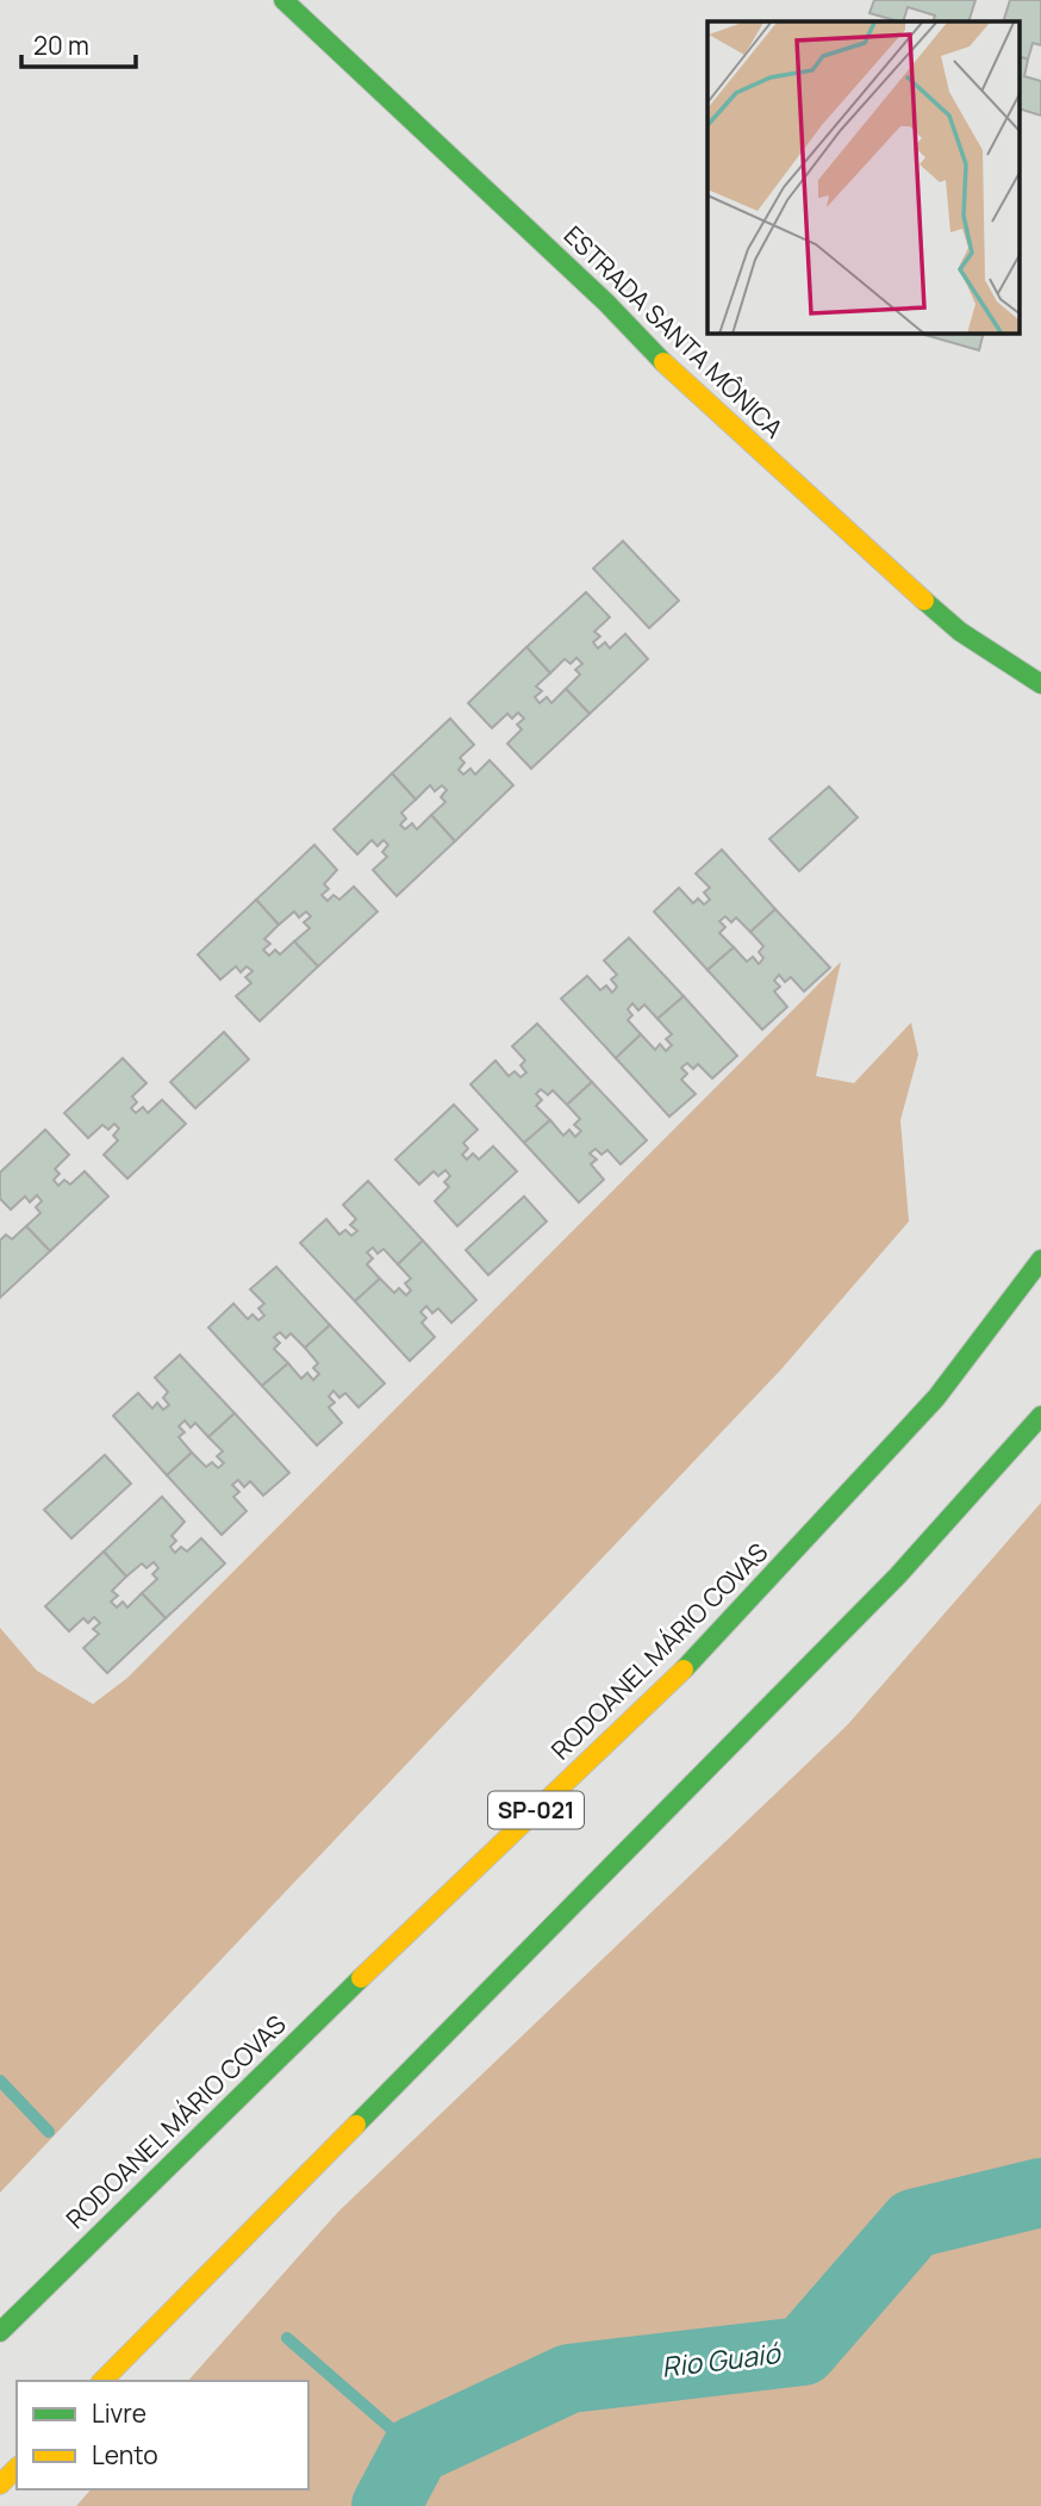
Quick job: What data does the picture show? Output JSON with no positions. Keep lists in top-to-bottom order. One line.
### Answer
{"streets":{"main road":["ESTRADA SANTA MÔNICA","RODOANEL MÁRIO COVAS","SP-021"]},"water":["Rio Guaió"],"legend":["Livre","Lento"],"scale_bar":"20 m"}
